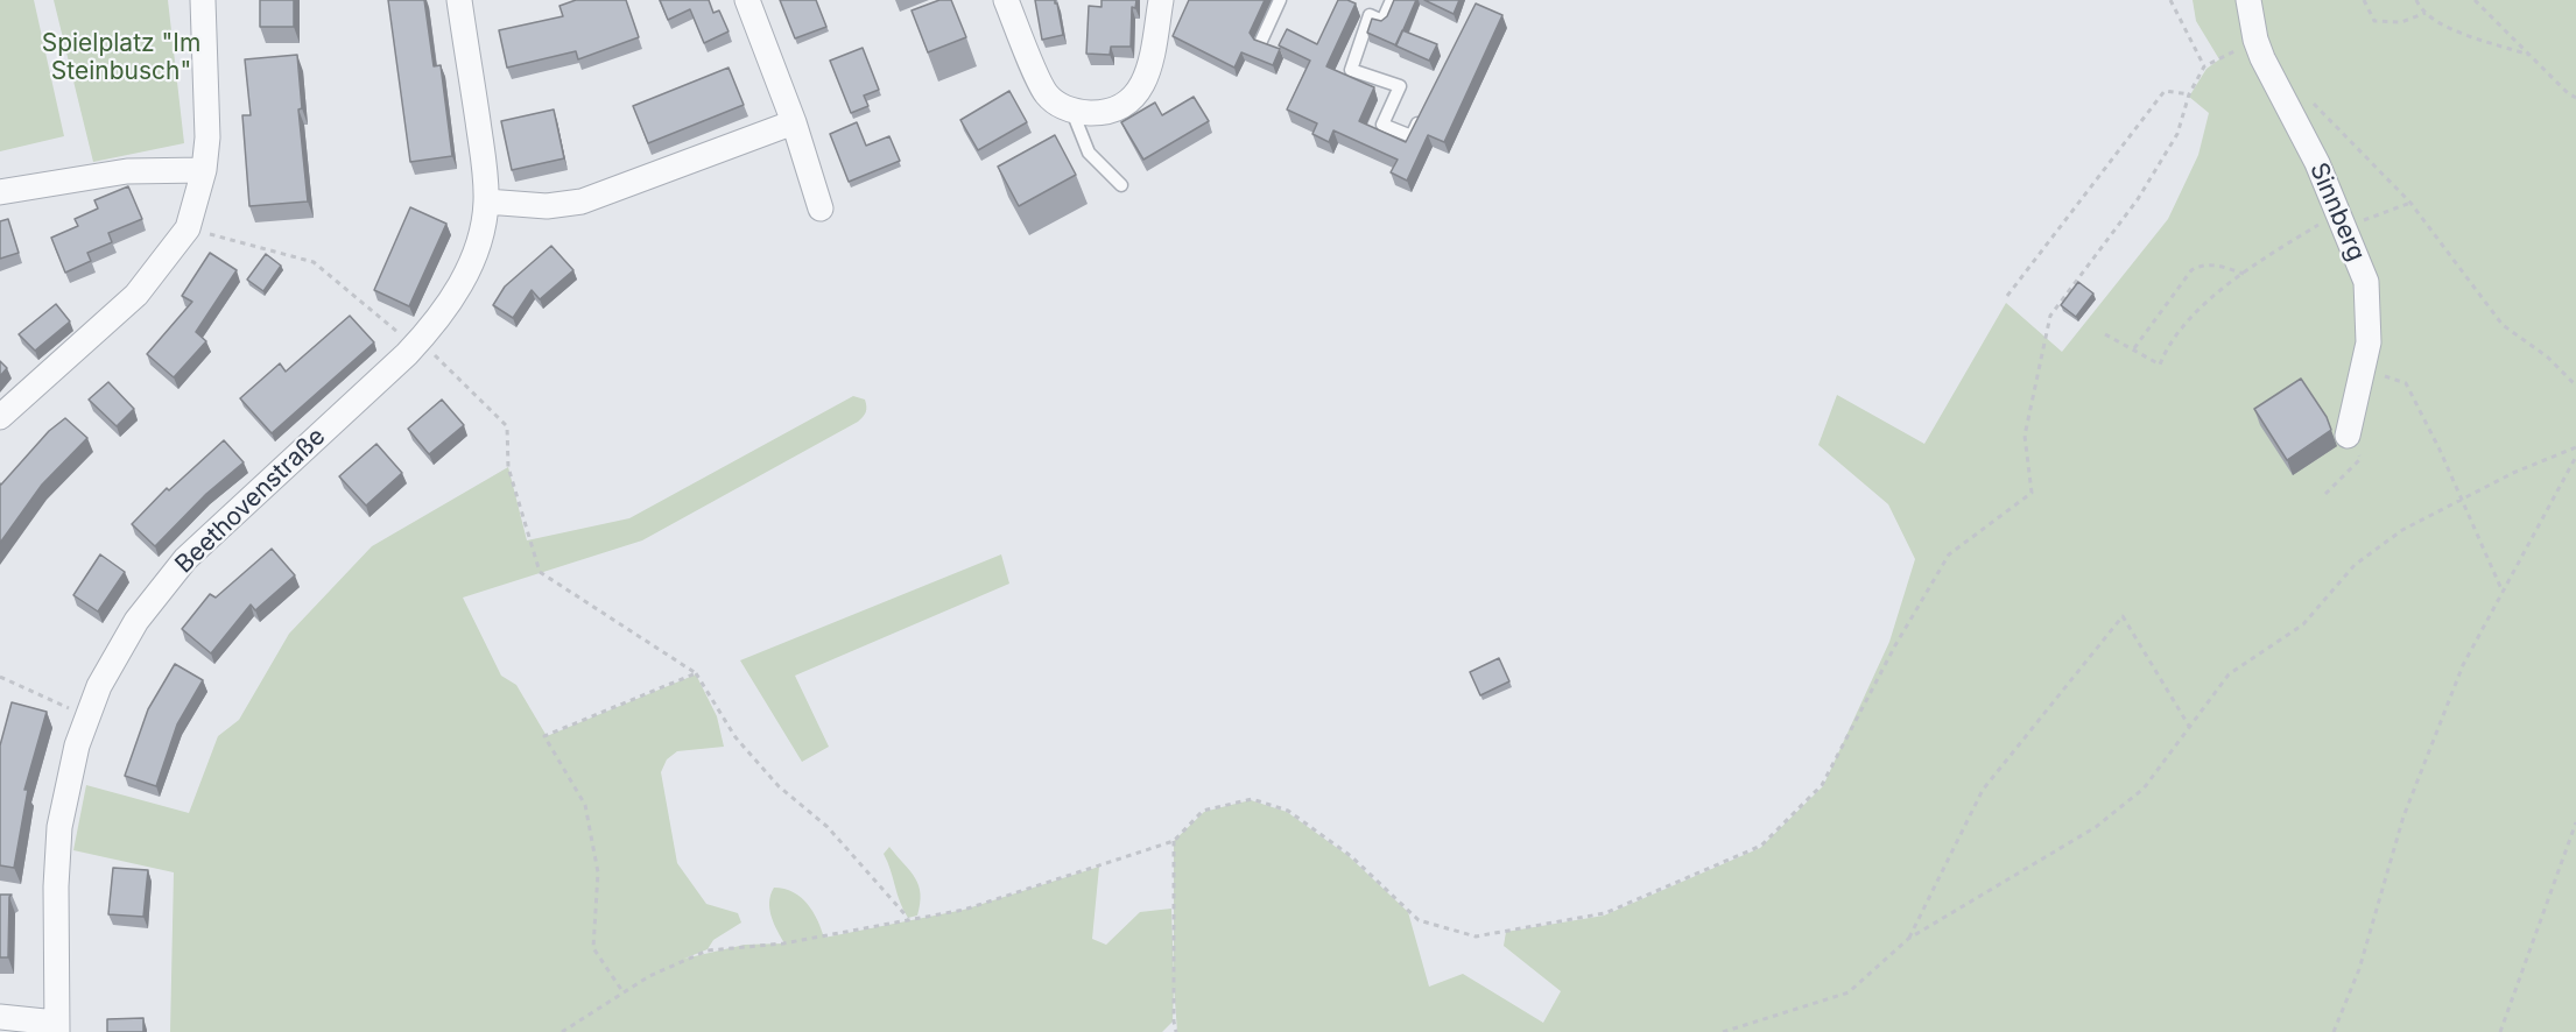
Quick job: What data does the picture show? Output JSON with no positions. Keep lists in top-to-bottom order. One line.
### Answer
{"streets":{"street":["Sinnberg","Beethovenstraße"]},"parks":["Spielplatz \"Im Steinbusch\""]}
